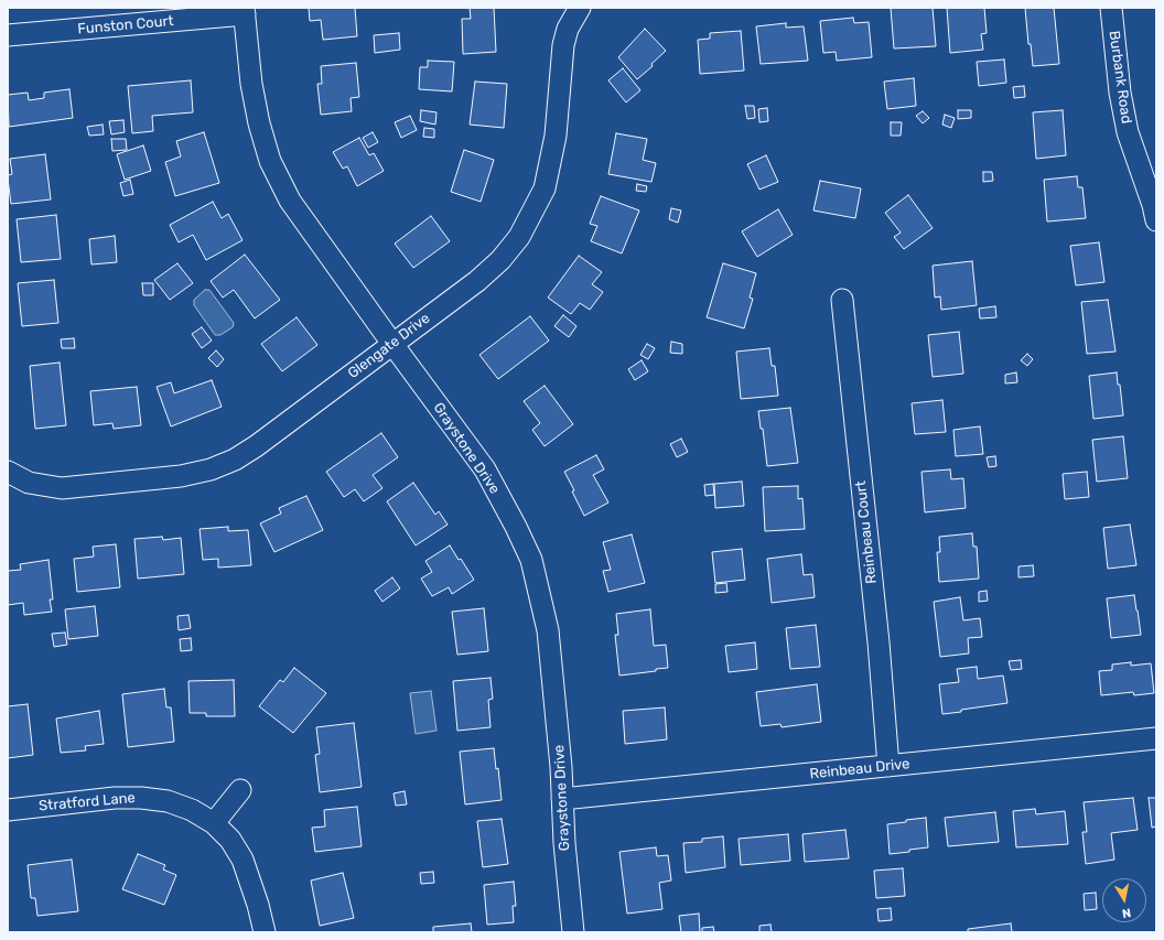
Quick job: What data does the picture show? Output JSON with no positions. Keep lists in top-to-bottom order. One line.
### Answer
{"streets":{"street":["Funston Court","Burbank Road","Glengate Drive","Graystone Drive","Reinbeau Court","Reinbeau Drive","Stratford Lane"]},"crossings":[["Funston Court","Graystone Drive"],["Glengate Drive","Graystone Drive"],["Graystone Drive","Reinbeau Drive"],["Reinbeau Court","Reinbeau Drive"]],"north":"bottom"}
